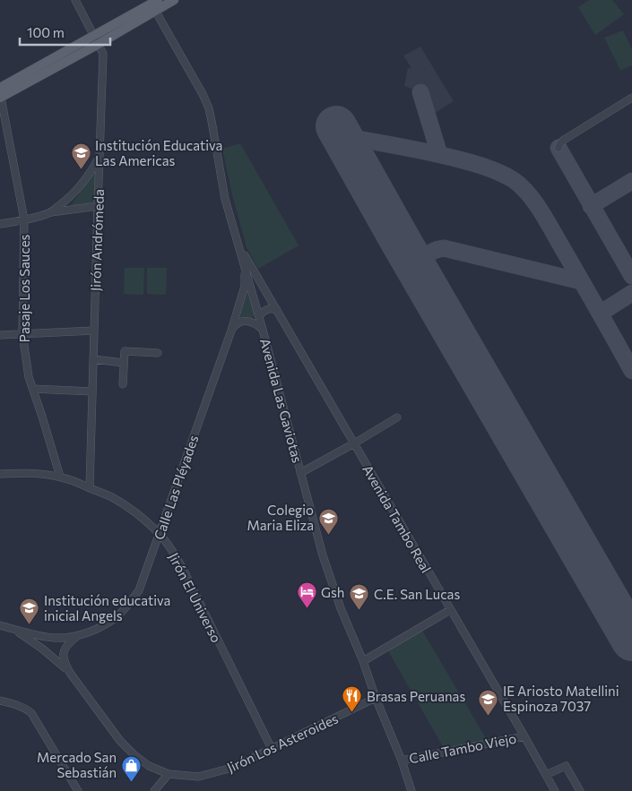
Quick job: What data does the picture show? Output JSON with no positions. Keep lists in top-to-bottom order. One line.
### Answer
{"streets":{"street":["Jirón Andrómeda","Pasaje Los Sauces","Avenida Las Gaviotas","Calle Las Pléyades","Avenida Tambo Real","Jirón El Universo","Jirón Los Asteroides","Calle Tambo Viejo"]},"crossings":[["Jirón Andrómeda","Jirón El Universo"],["Pasaje Los Sauces","Jirón El Universo"],["Avenida Las Gaviotas","Calle Las Pléyades"],["Avenida Las Gaviotas","Avenida Tambo Real"],["Avenida Las Gaviotas","Jirón Los Asteroides"],["Avenida Las Gaviotas","Calle Tambo Viejo"],["Calle Las Pléyades","Avenida Tambo Real"],["Calle Las Pléyades","Jirón El Universo"],["Calle Las Pléyades","Jirón Los Asteroides"],["Avenida Tambo Real","Calle Tambo Viejo"],["Jirón El Universo","Jirón Los Asteroides"]],"places":{"school or university":["Institución Educativa Las Americas","Colegio Maria Eliza","C.E. San Lucas","Institución educativa inicial Angels","IE Ariosto Matellini Espinoza 7037"],"hotel":["Gsh"],"restaurant":["Brasas Peruanas"],"shop":["Mercado San Sebastián"]},"scale_bar":"100 m"}
